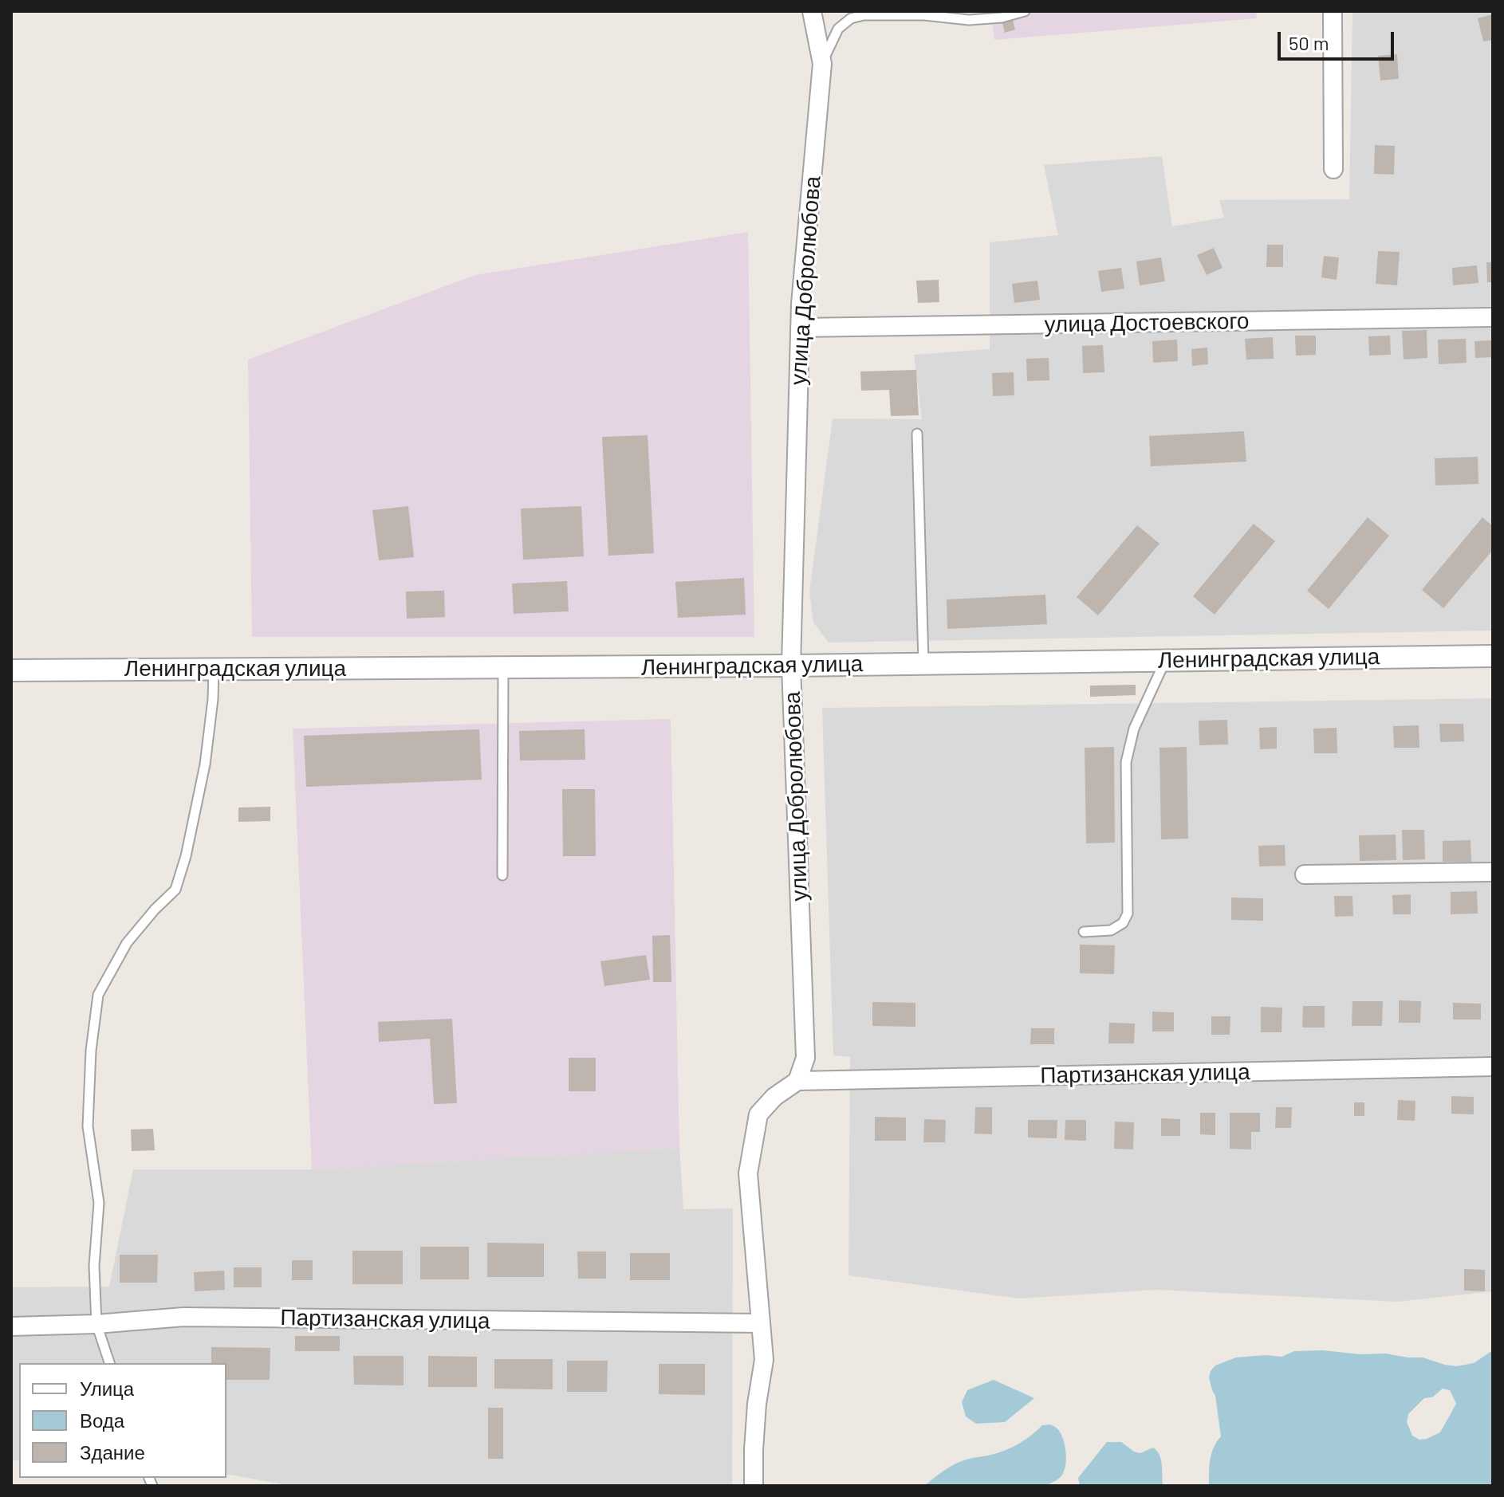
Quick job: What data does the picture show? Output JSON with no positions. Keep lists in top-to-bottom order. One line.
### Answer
{"streets":{"street":["улица Добролюбова","улица Достоевского","Ленинградская улица","Партизанская улица"]},"crossings":[["улица Добролюбова","улица Достоевского"],["улица Добролюбова","Ленинградская улица"],["улица Добролюбова","Партизанская улица"]],"legend":["Улица","Вода","Здание"],"scale_bar":"50 m"}
